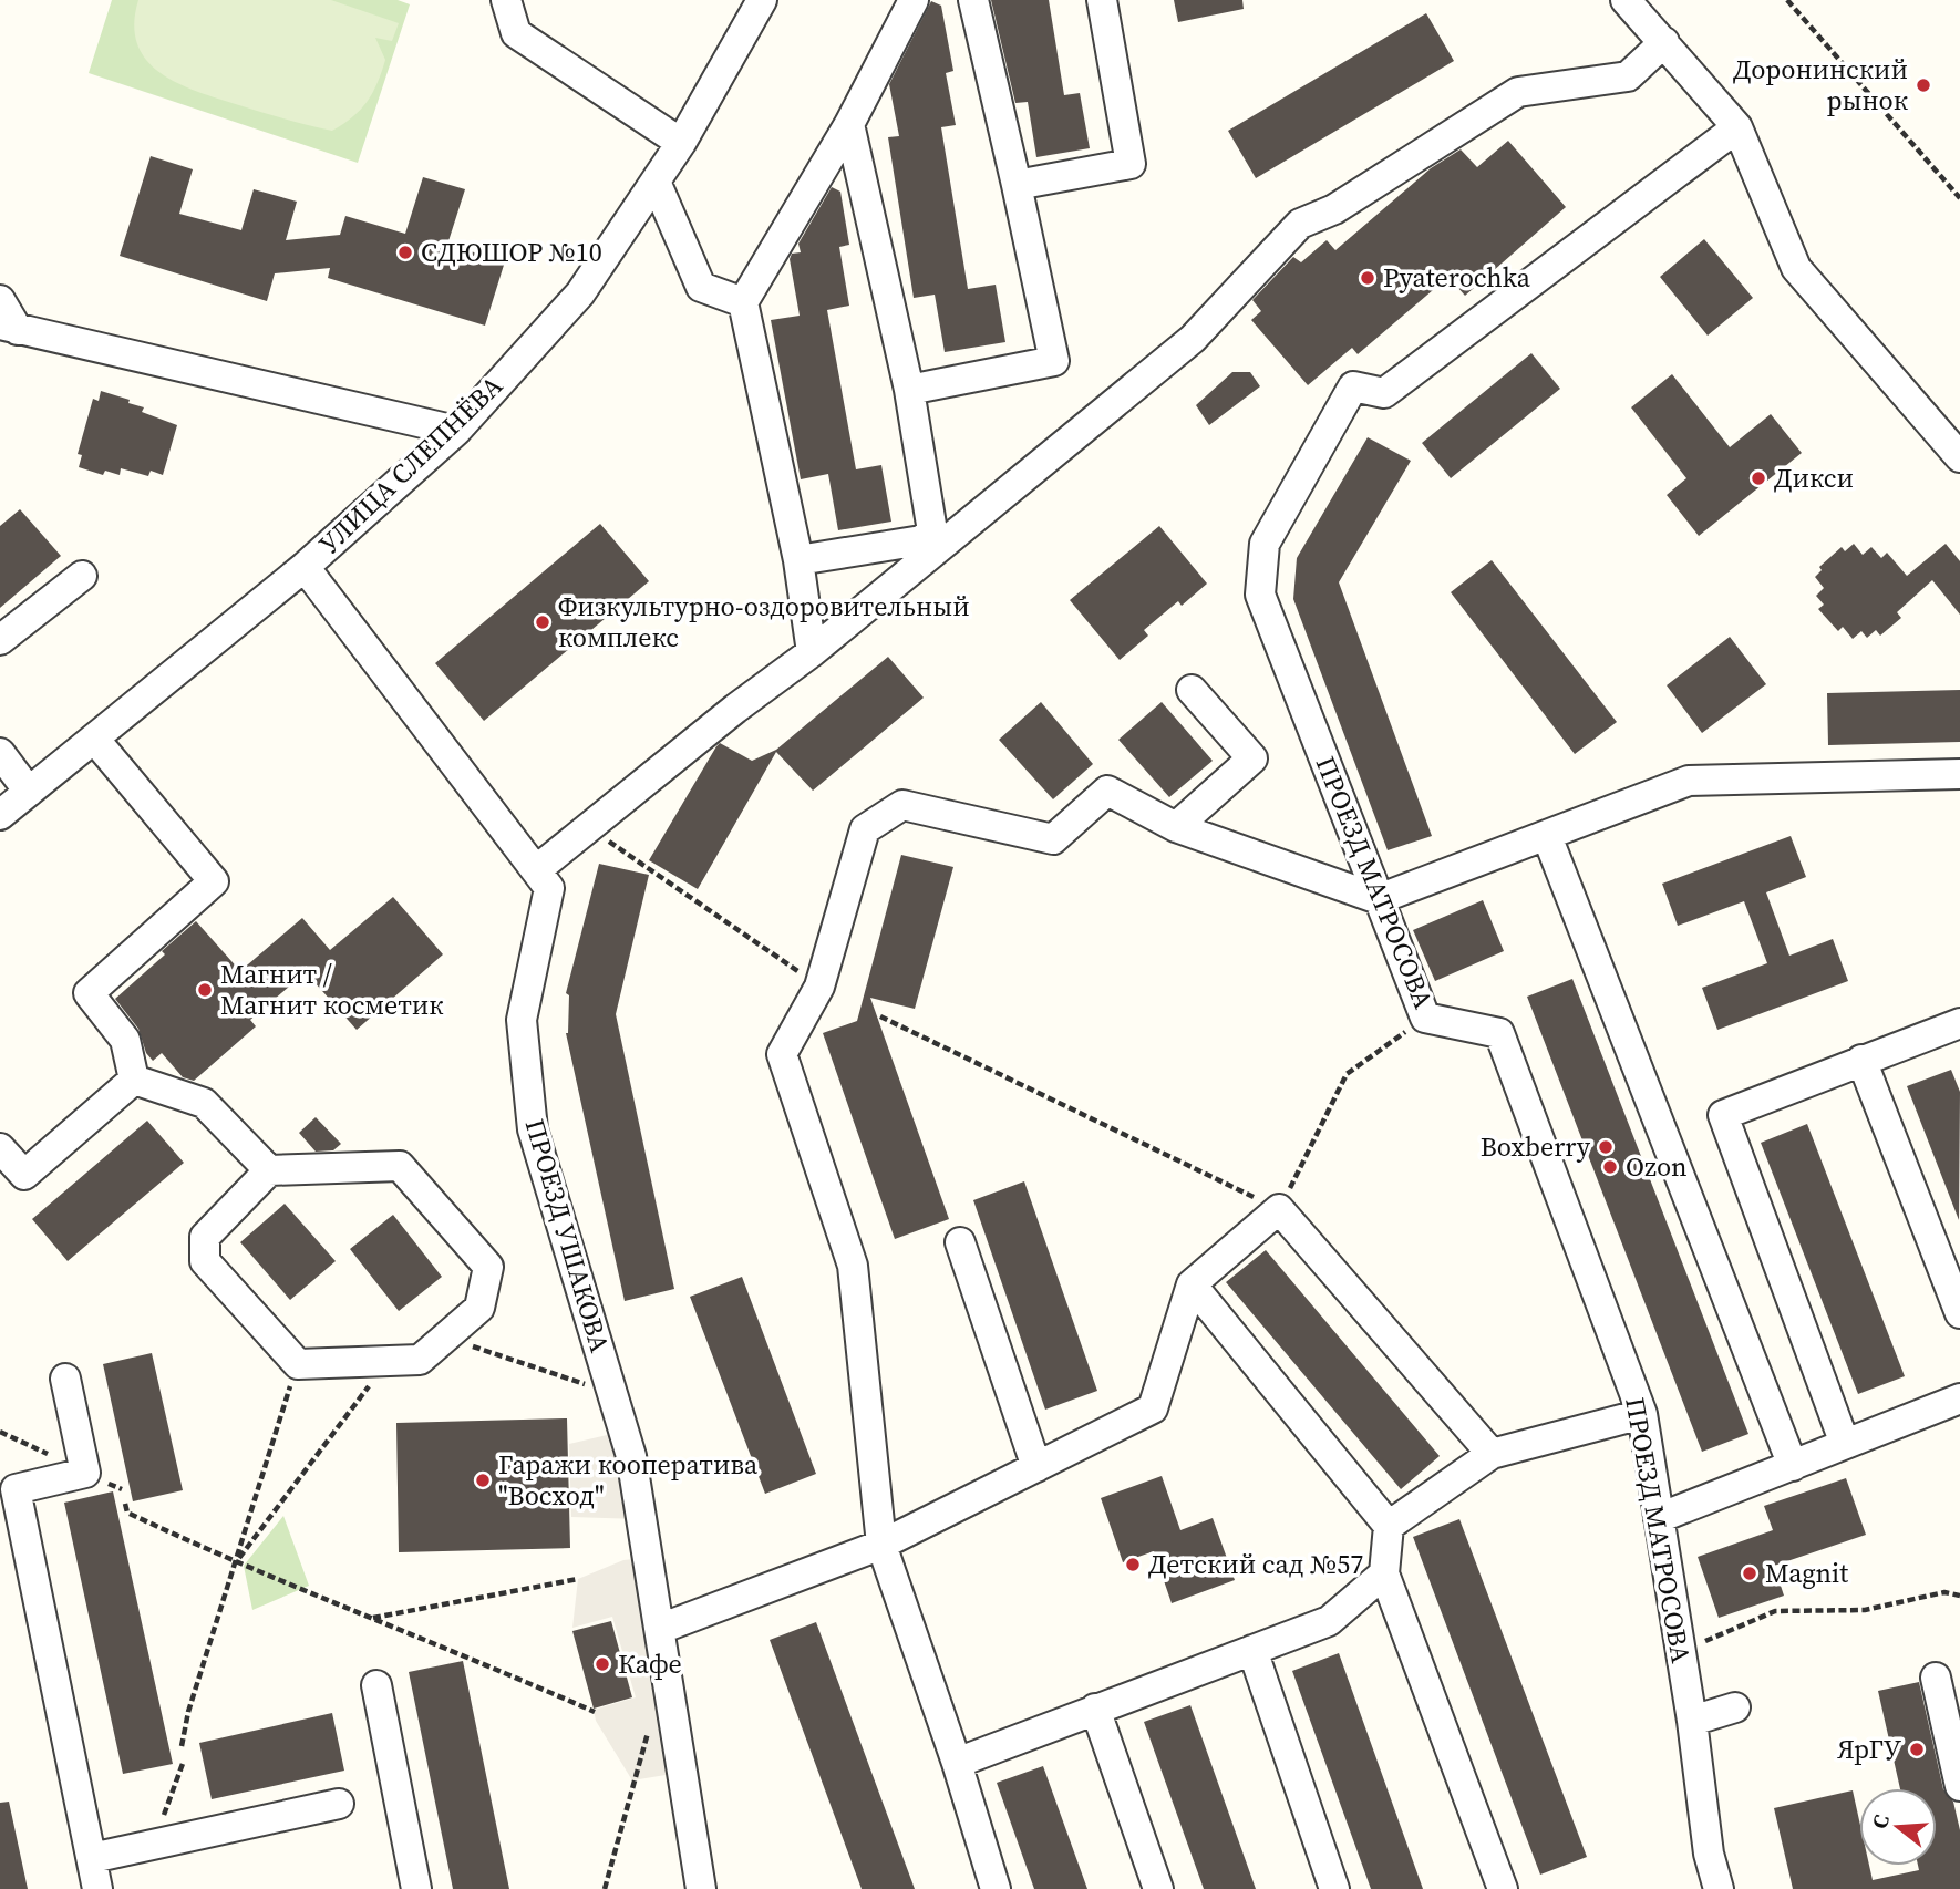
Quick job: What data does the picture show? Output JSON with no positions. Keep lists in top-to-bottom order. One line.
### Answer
{"streets":{"street":["УЛИЦА СЛЕПНЁВА","ПРОЕЗД МАТРОСОВА","ПРОЕЗД УШАКОВА"]},"crossings":[["УЛИЦА СЛЕПНЁВА","ПРОЕЗД УШАКОВА"]],"places":["Доронинский рынок","СДЮШОР №10","Pyaterochka","Дикси","Физкультурно-оздоровительный комплекс","Магнит / Магнит косметик","Boxberry","Ozon","Гаражи кооператива \"Восход\"","Детский сад №57","Magnit","Кафе","ЯрГУ"],"north":"left"}
